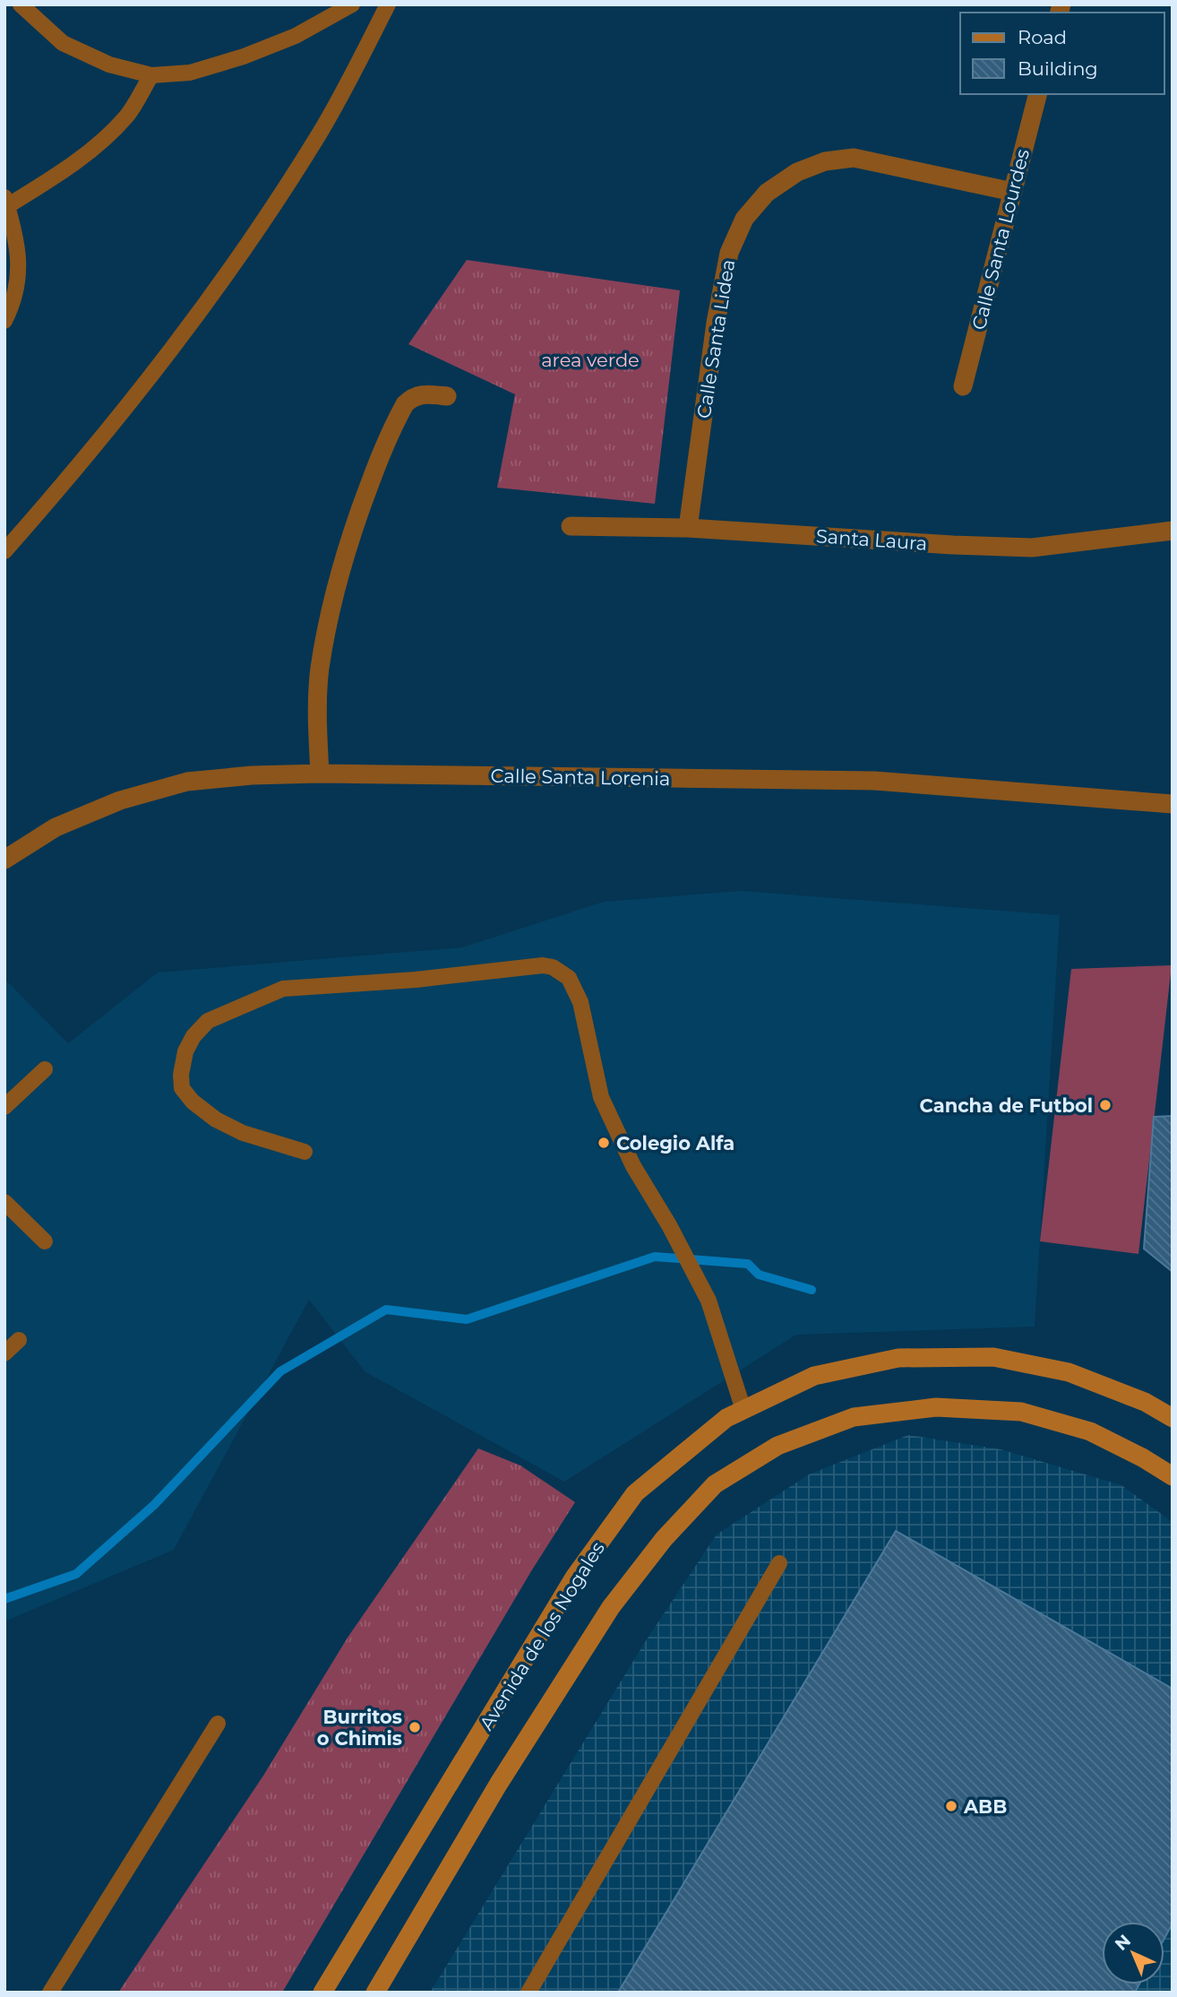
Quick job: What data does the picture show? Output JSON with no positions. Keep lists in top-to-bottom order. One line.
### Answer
{"streets":{"main road":["Avenida de los Nogales"],"street":["Calle Santa Lourdes","Calle Santa Lidea","Santa Laura","Calle Santa Lorenia"]},"crossings":[["Calle Santa Lourdes","Calle Santa Lidea"],["Calle Santa Lidea","Santa Laura"]],"parks":["area verde"],"places":["Cancha de Futbol","Colegio Alfa","Burritos o Chimis","ABB"],"legend":["Road","Building"],"north":"top left"}
